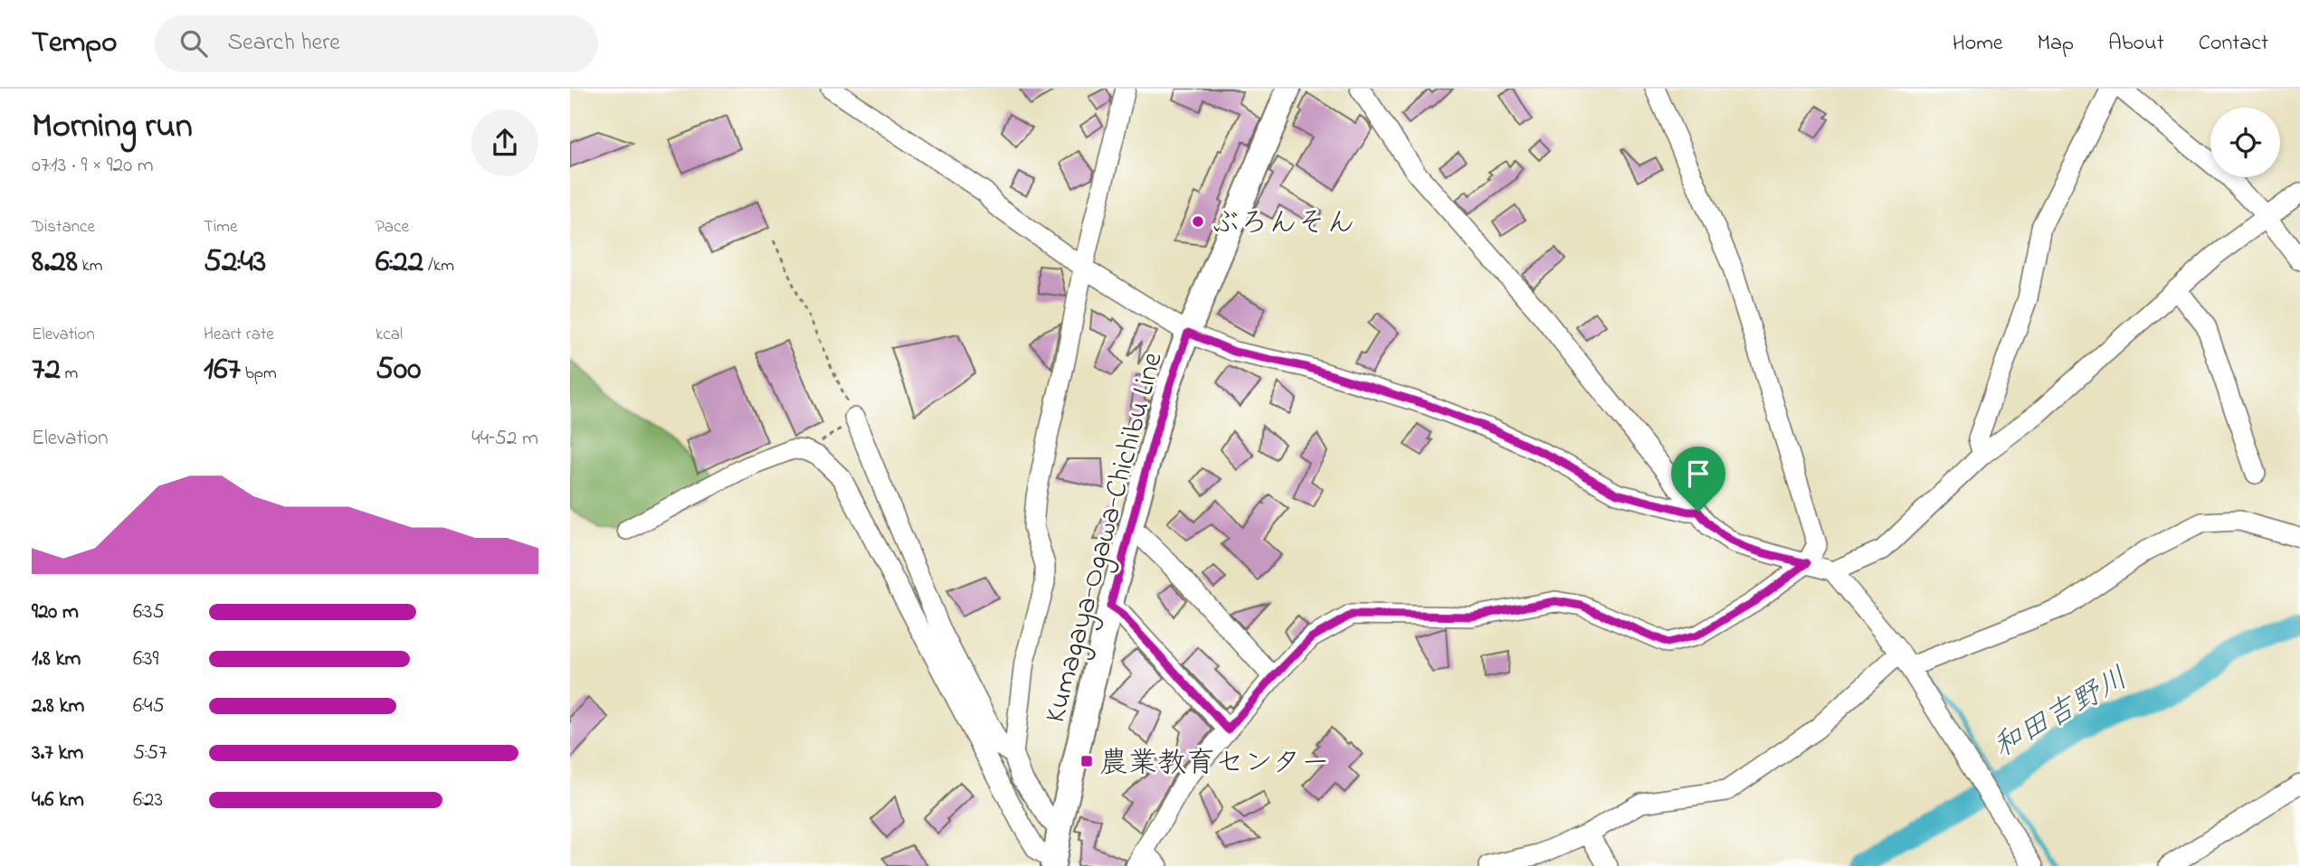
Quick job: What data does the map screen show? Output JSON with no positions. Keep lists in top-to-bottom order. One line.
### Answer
{"streets":{"main road":["Kumagaya-Ogawa-Chichibu Line"]},"water":["和田吉野川"],"places":{"other":["ぶろんそん"],"transit":["農業教育センター"]},"page":{"header":"Tempo","search":"Search here","nav":["Home","Map","About","Contact"],"heading":["Morning run","07:13 · 9 × 920 m"],"stats":[["Distance","8.28 km"],["Time","52:43"],["Pace","6:22 /km"],["Elevation","72 m"],["Heart rate","167 bpm"],["kcal","500"]],"chart":["Elevation","44–52 m"],"list":[{"name":"920 m","note":"6:35"},{"name":"1.8 km","note":"6:39"},{"name":"2.8 km","note":"6:45"},{"name":"3.7 km","note":"5:57"},{"name":"4.6 km","note":"6:23"}]}}
